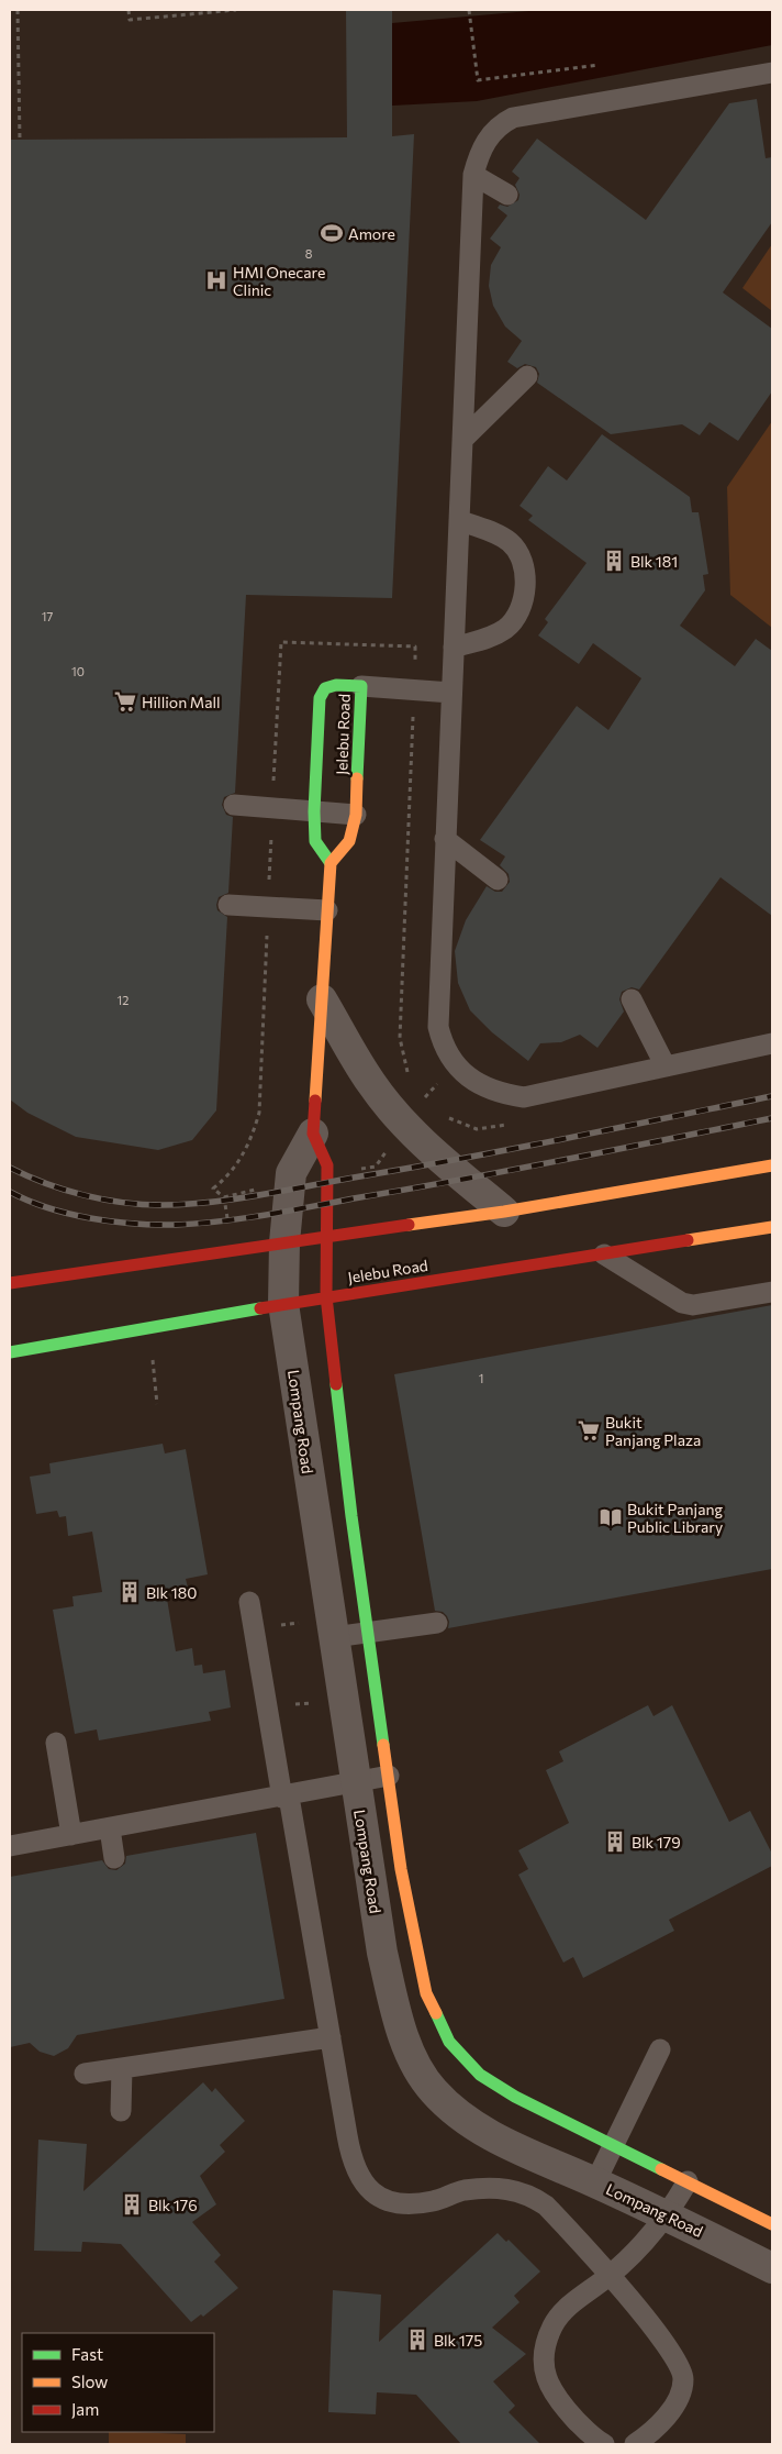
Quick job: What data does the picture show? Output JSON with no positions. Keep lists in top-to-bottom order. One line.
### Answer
{"streets":{"street":["Jelebu Road","Lompang Road"]},"crossings":[["Jelebu Road","Lompang Road"]],"places":{"sports":["Amore"],"hospital":["HMI Onecare Clinic"],"building":["Blk 181","Blk 180","Blk 179","Blk 176","Blk 175"],"supermarket":["Hillion Mall","Bukit Panjang Plaza"],"library":["Bukit Panjang Public Library"]},"house_numbers":["8","17","10","12","1"],"legend":["Fast","Slow","Jam"]}
